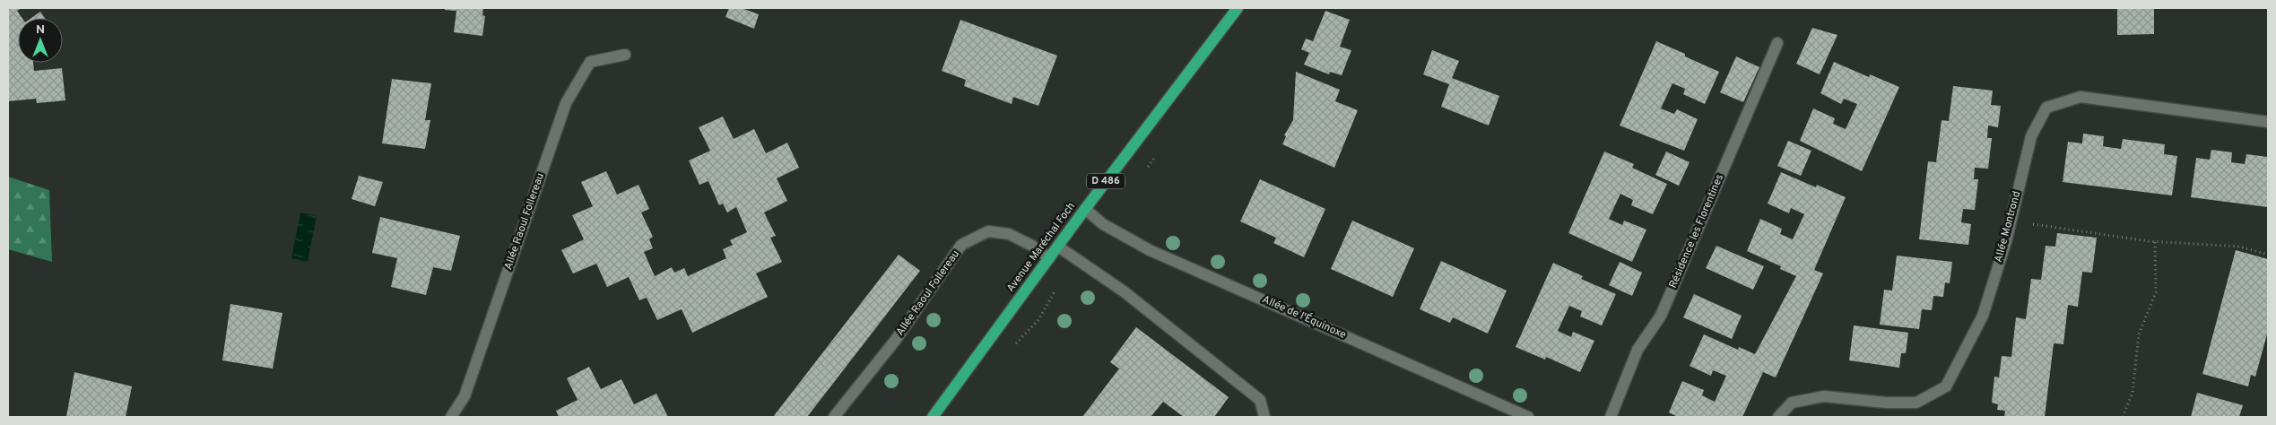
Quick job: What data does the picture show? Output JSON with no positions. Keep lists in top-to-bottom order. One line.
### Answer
{"streets":{"main road":["D 486","Avenue Maréchal Foch"],"street":["Allée Raoul Follereau","Allée Montrond","Résidence les Florentines","Allée de l'Équinoxe"]},"crossings":[["Allée Raoul Follereau","Avenue Maréchal Foch"],["Avenue Maréchal Foch","Allée de l'Équinoxe"]],"north":"top"}
